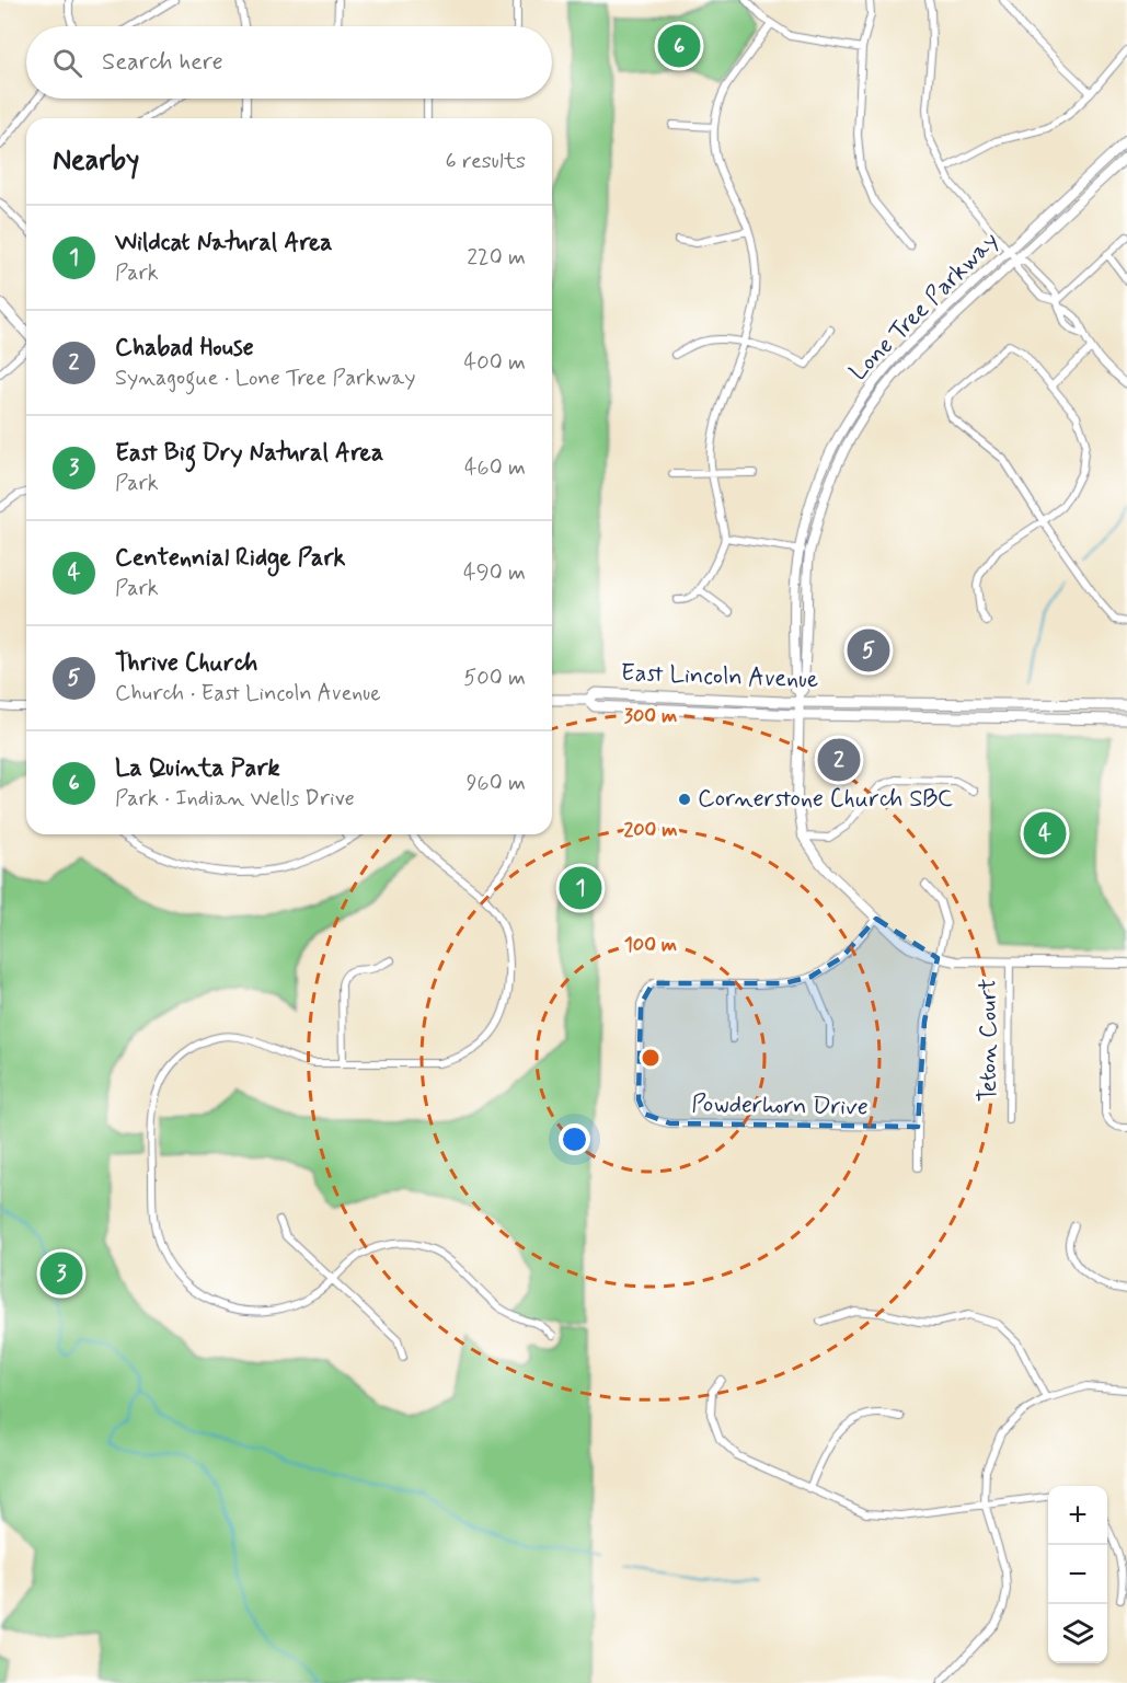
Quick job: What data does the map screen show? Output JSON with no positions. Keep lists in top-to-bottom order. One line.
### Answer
{"streets":{"main road":["East Lincoln Avenue"],"street":["Lone Tree Parkway","Teton Court","Powderhorn Drive"]},"crossings":[["Lone Tree Parkway","East Lincoln Avenue"],["Lone Tree Parkway","Teton Court"]],"places":["Cornerstone Church SBC"],"page":{"pins":["6","5","2","4","1","3"],"search":"Search here","heading":["Nearby","6 results"],"list":[{"mark":"1","name":"Wildcat Natural Area","note":"Park","value":"220 m"},{"mark":"2","name":"Chabad House","note":"Synagogue · Lone Tree Parkway","value":"400 m"},{"mark":"3","name":"East Big Dry Natural Area","note":"Park","value":"460 m"},{"mark":"4","name":"Centennial Ridge Park","note":"Park","value":"490 m"},{"mark":"5","name":"Thrive Church","note":"Church · East Lincoln Avenue","value":"500 m"},{"mark":"6","name":"La Quinta Park","note":"Park · Indian Wells Drive","value":"960 m"}],"map_buttons":["+","−"]},"rings":["300 m","200 m","100 m"]}
